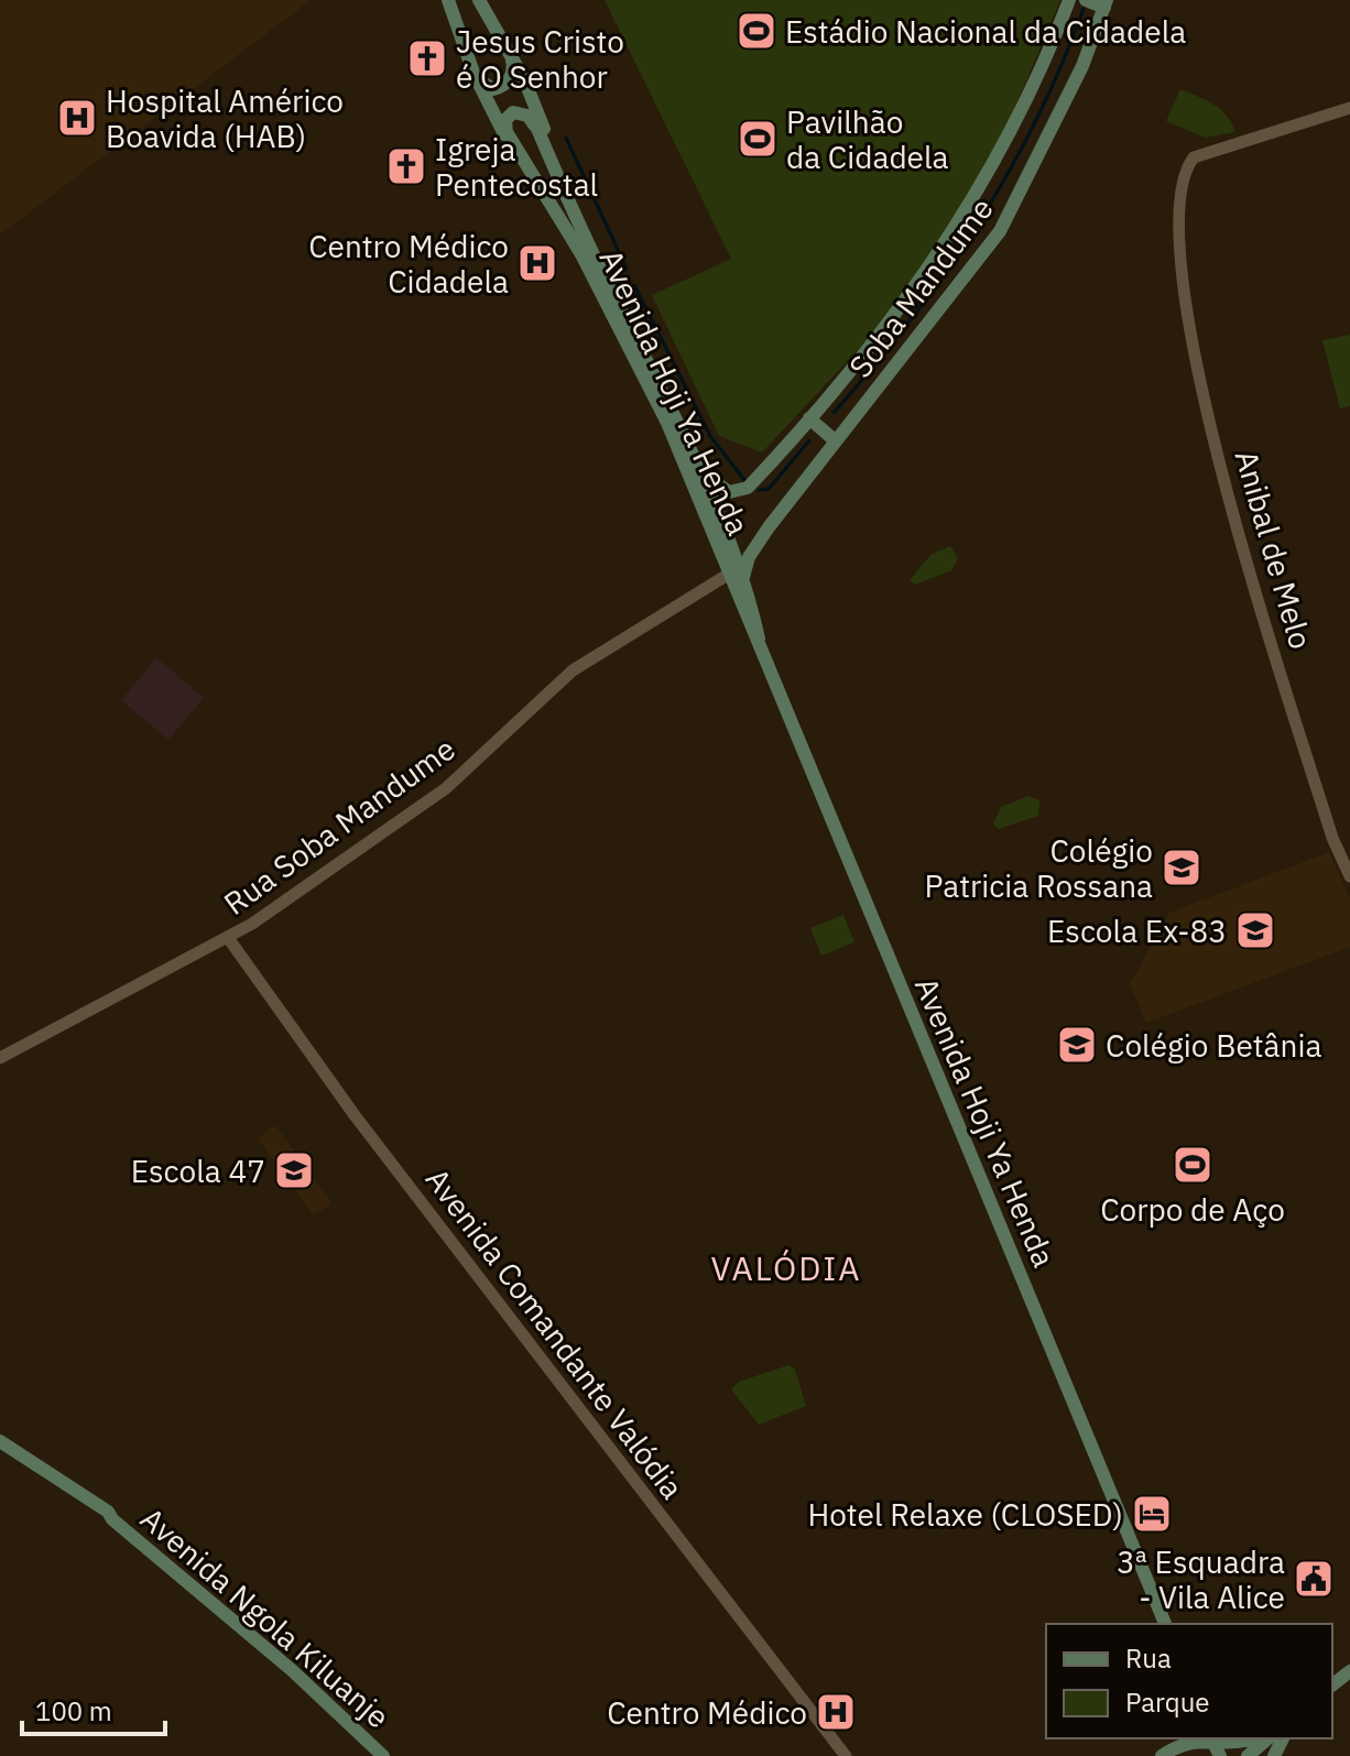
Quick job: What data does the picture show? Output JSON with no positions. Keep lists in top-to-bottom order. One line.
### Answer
{"streets":{"main road":["Soba Mandume","Avenida Hoji Ya Henda","Avenida Ngola Kiluanje"],"street":["Anibal de Melo","Rua Soba Mandume","Avenida Comandante Valódia"]},"crossings":[["Soba Mandume","Avenida Hoji Ya Henda"],["Avenida Hoji Ya Henda","Rua Soba Mandume"],["Rua Soba Mandume","Avenida Comandante Valódia"]],"districts":["VALÓDIA"],"places":{"sports":["Estádio Nacional da Cidadela","Pavilhão da Cidadela","Corpo de Aço"],"church":["Jesus Cristo é O Senhor","Igreja Pentecostal"],"hospital":["Hospital Américo Boavida (HAB)","Centro Médico Cidadela","Centro Médico"],"school or university":["Colégio Patricia Rossana","Escola Ex-83","Colégio Betânia","Escola 47"],"hotel":["Hotel Relaxe (CLOSED)"],"public building":["3ª Esquadra - Vila Alice"]},"legend":["Rua","Parque"],"scale_bar":"100 m"}
